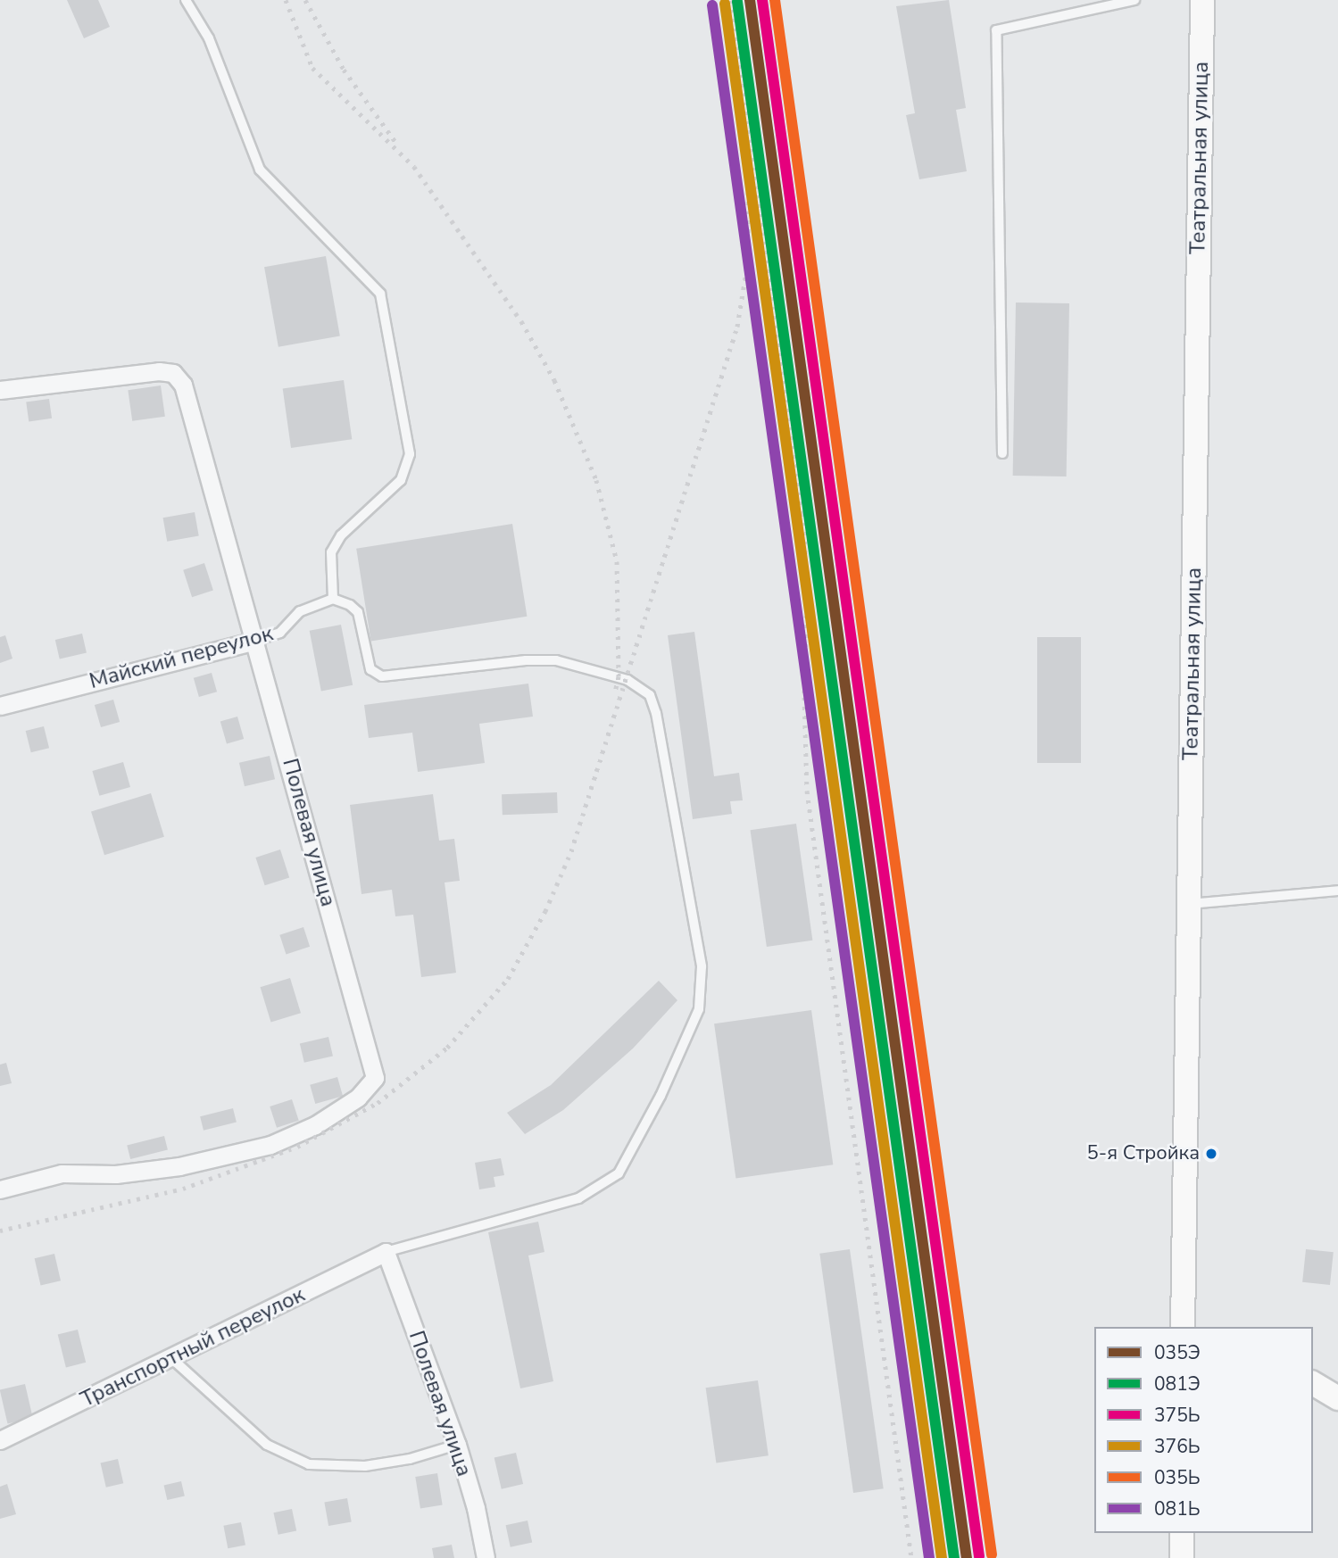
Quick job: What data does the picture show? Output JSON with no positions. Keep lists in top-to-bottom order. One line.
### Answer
{"streets":{"main road":["Театральная улица"],"street":["Майский переулок","Полевая улица","Транспортный переулок"]},"crossings":[["Майский переулок","Полевая улица"],["Полевая улица","Транспортный переулок"]],"places":["5-я Стройка"],"lines":["transit line 035Э","transit line 375Ь","transit line 035Ь","transit line 081Э","transit line 376Ь","transit line 081Ь"],"legend":["035Э","081Э","375Ь","376Ь","035Ь","081Ь"]}
